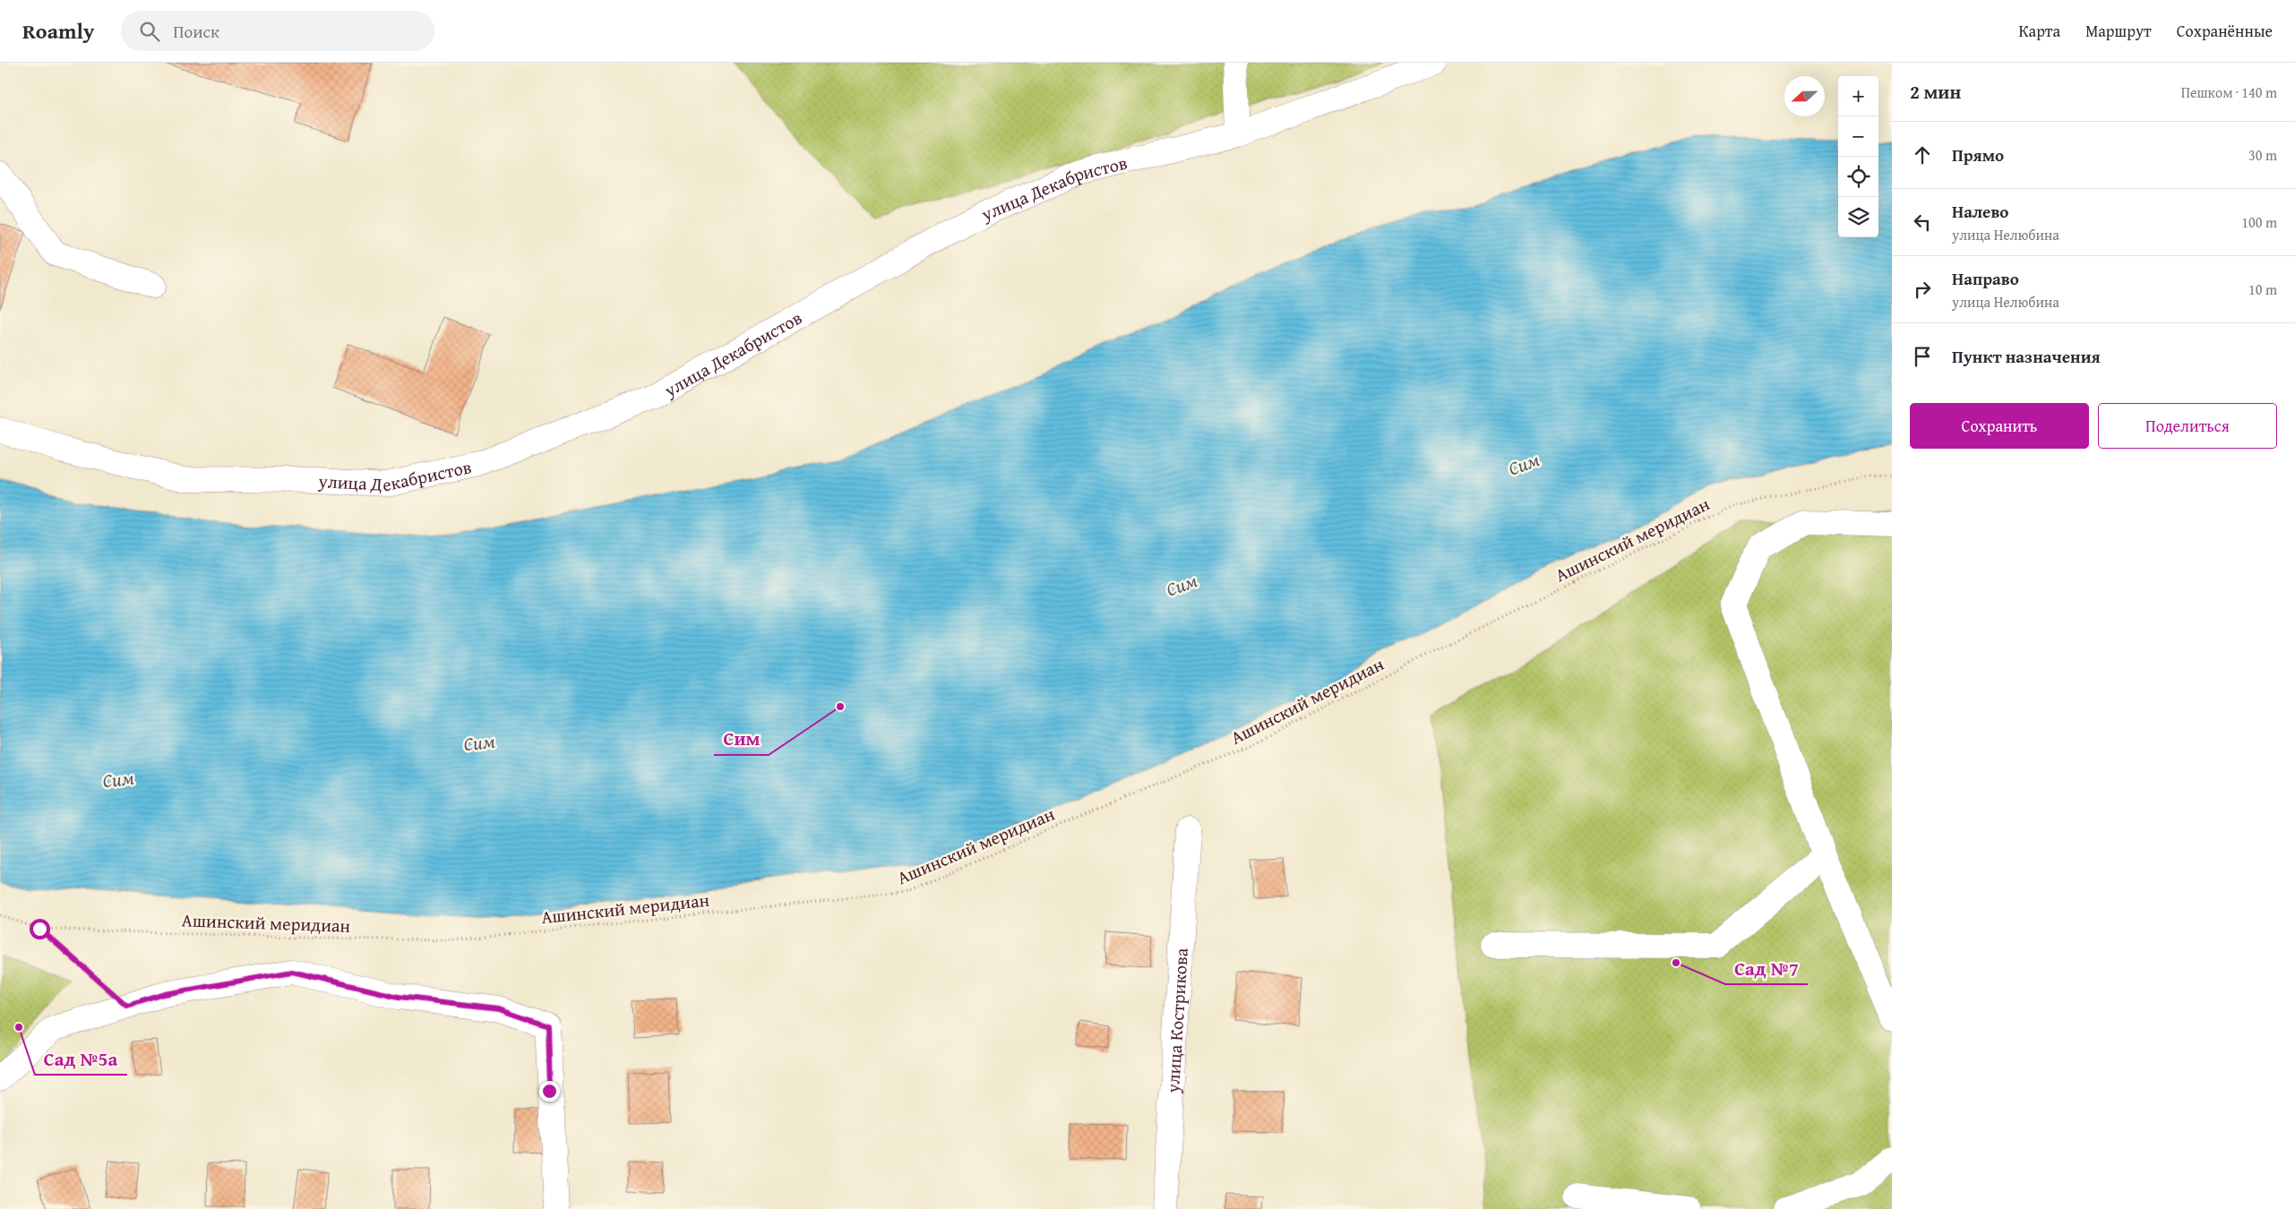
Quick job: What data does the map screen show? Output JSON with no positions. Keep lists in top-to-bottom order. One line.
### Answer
{"streets":{"street":["улица Декабристов","улица Кострикова"],"path":["Ашинский меридиан"]},"water":["Сим"],"places":["Сим","Сад №7","Сад №5а"],"north":"left","page":{"header":"Roamly","search":"Поиск","nav":["Карта","Маршрут","Сохранённые"],"heading":["2 мин","Пешком · 140 m"],"map_buttons":["+","−"],"list":[["Прямо","30 m"],["Налево","улица Нелюбина","100 m"],["Направо","улица Нелюбина","10 m"],"Пункт назначения"],"buttons":["Сохранить","Поделиться"]}}
